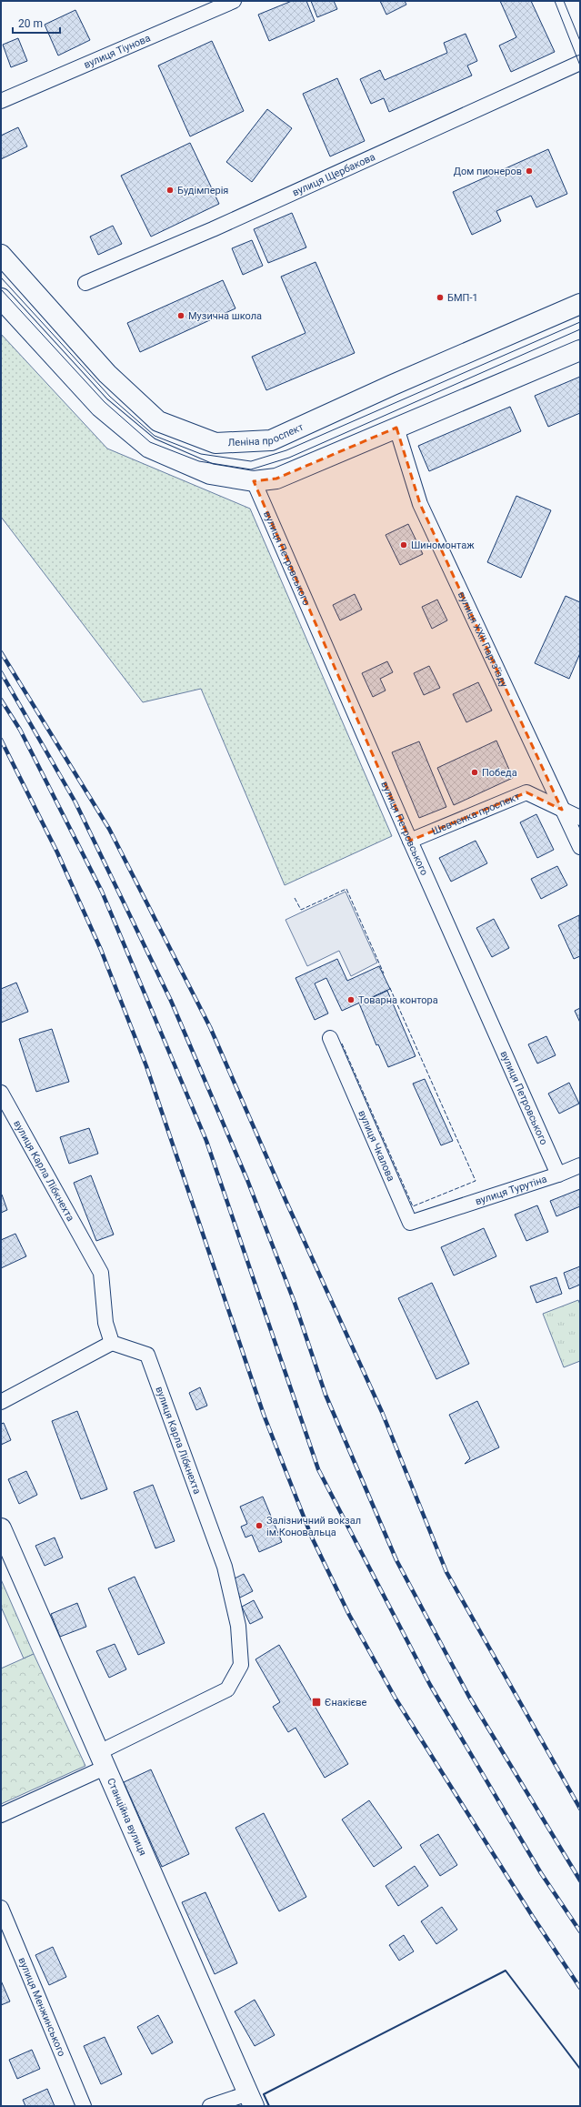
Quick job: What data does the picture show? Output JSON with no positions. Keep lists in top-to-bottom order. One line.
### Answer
{"streets":{"street":["вулиця Тіунова","вулиця Щербакова","Леніна проспект","вулиця Петровського","вулиця XXII Партз'їзду","Шевченка проспект","вулиця Чкалова","вулиця Карла Лібкнехта","вулиця Турутіна","Станційна вулиця","вулиця Менжинського"]},"crossings":[["вулиця Петровського","Шевченка проспект"],["вулиця Петровського","вулиця Турутіна"],["вулиця XXII Партз'їзду","Шевченка проспект"],["вулиця Чкалова","вулиця Турутіна"],["вулиця Карла Лібкнехта","Станційна вулиця"]],"places":{"other":["Дом пионеров","Будімперія","БМП-1","Музична школа","Шиномонтаж","Победа","Товарна контора","Залізничний вокзал ім.Коновальца"],"transit":["Єнакієве"]},"scale_bar":"20 m"}
